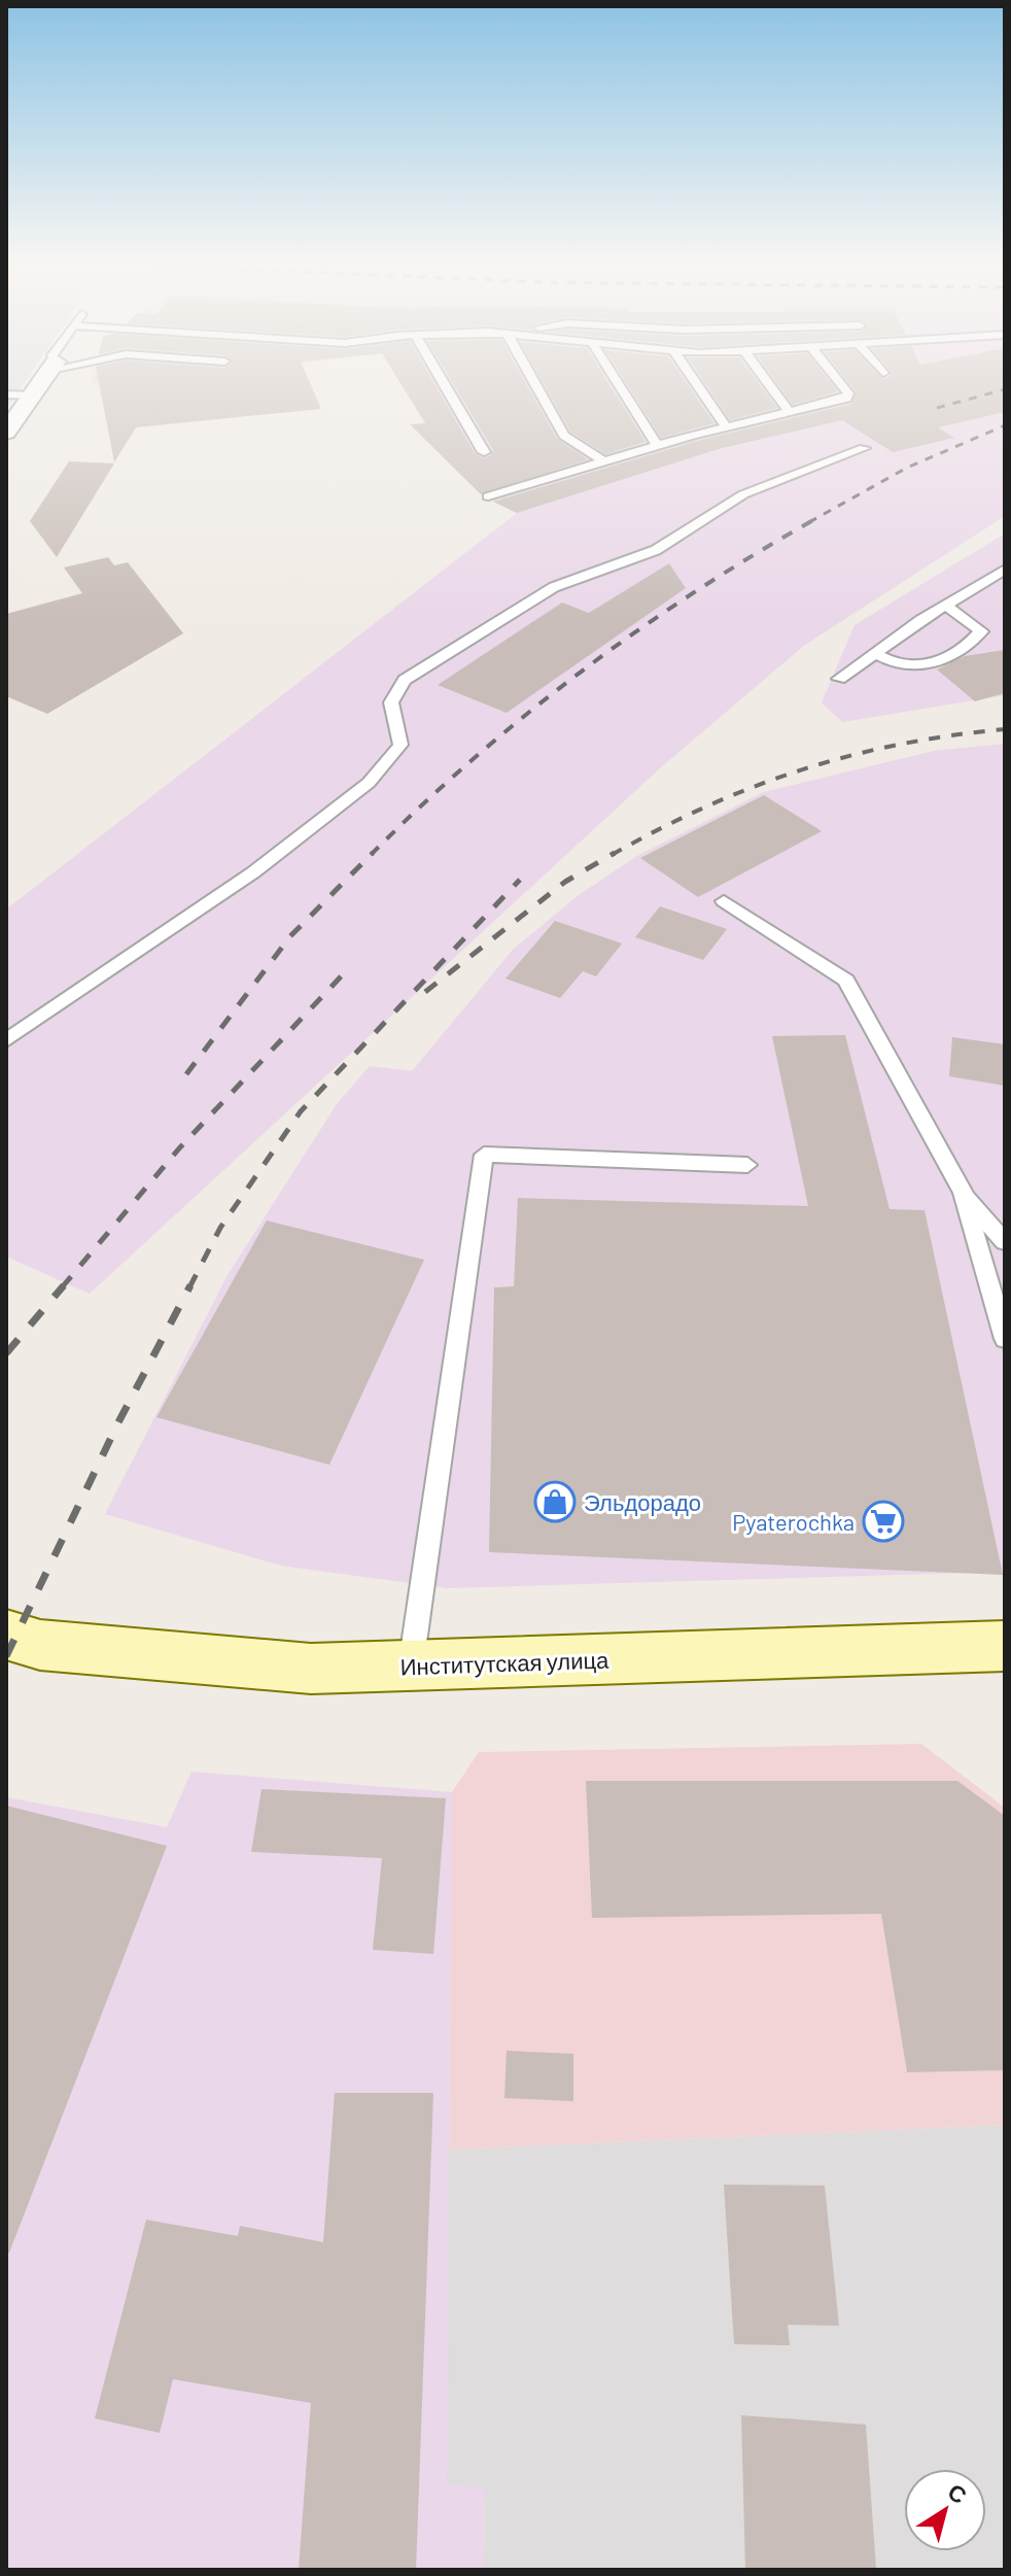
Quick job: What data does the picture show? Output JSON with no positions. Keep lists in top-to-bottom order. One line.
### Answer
{"streets":{"street":["Институтская улица"]},"places":{"shop":["Эльдорадо"],"supermarket":["Pyaterochka"]},"north":"top right"}
